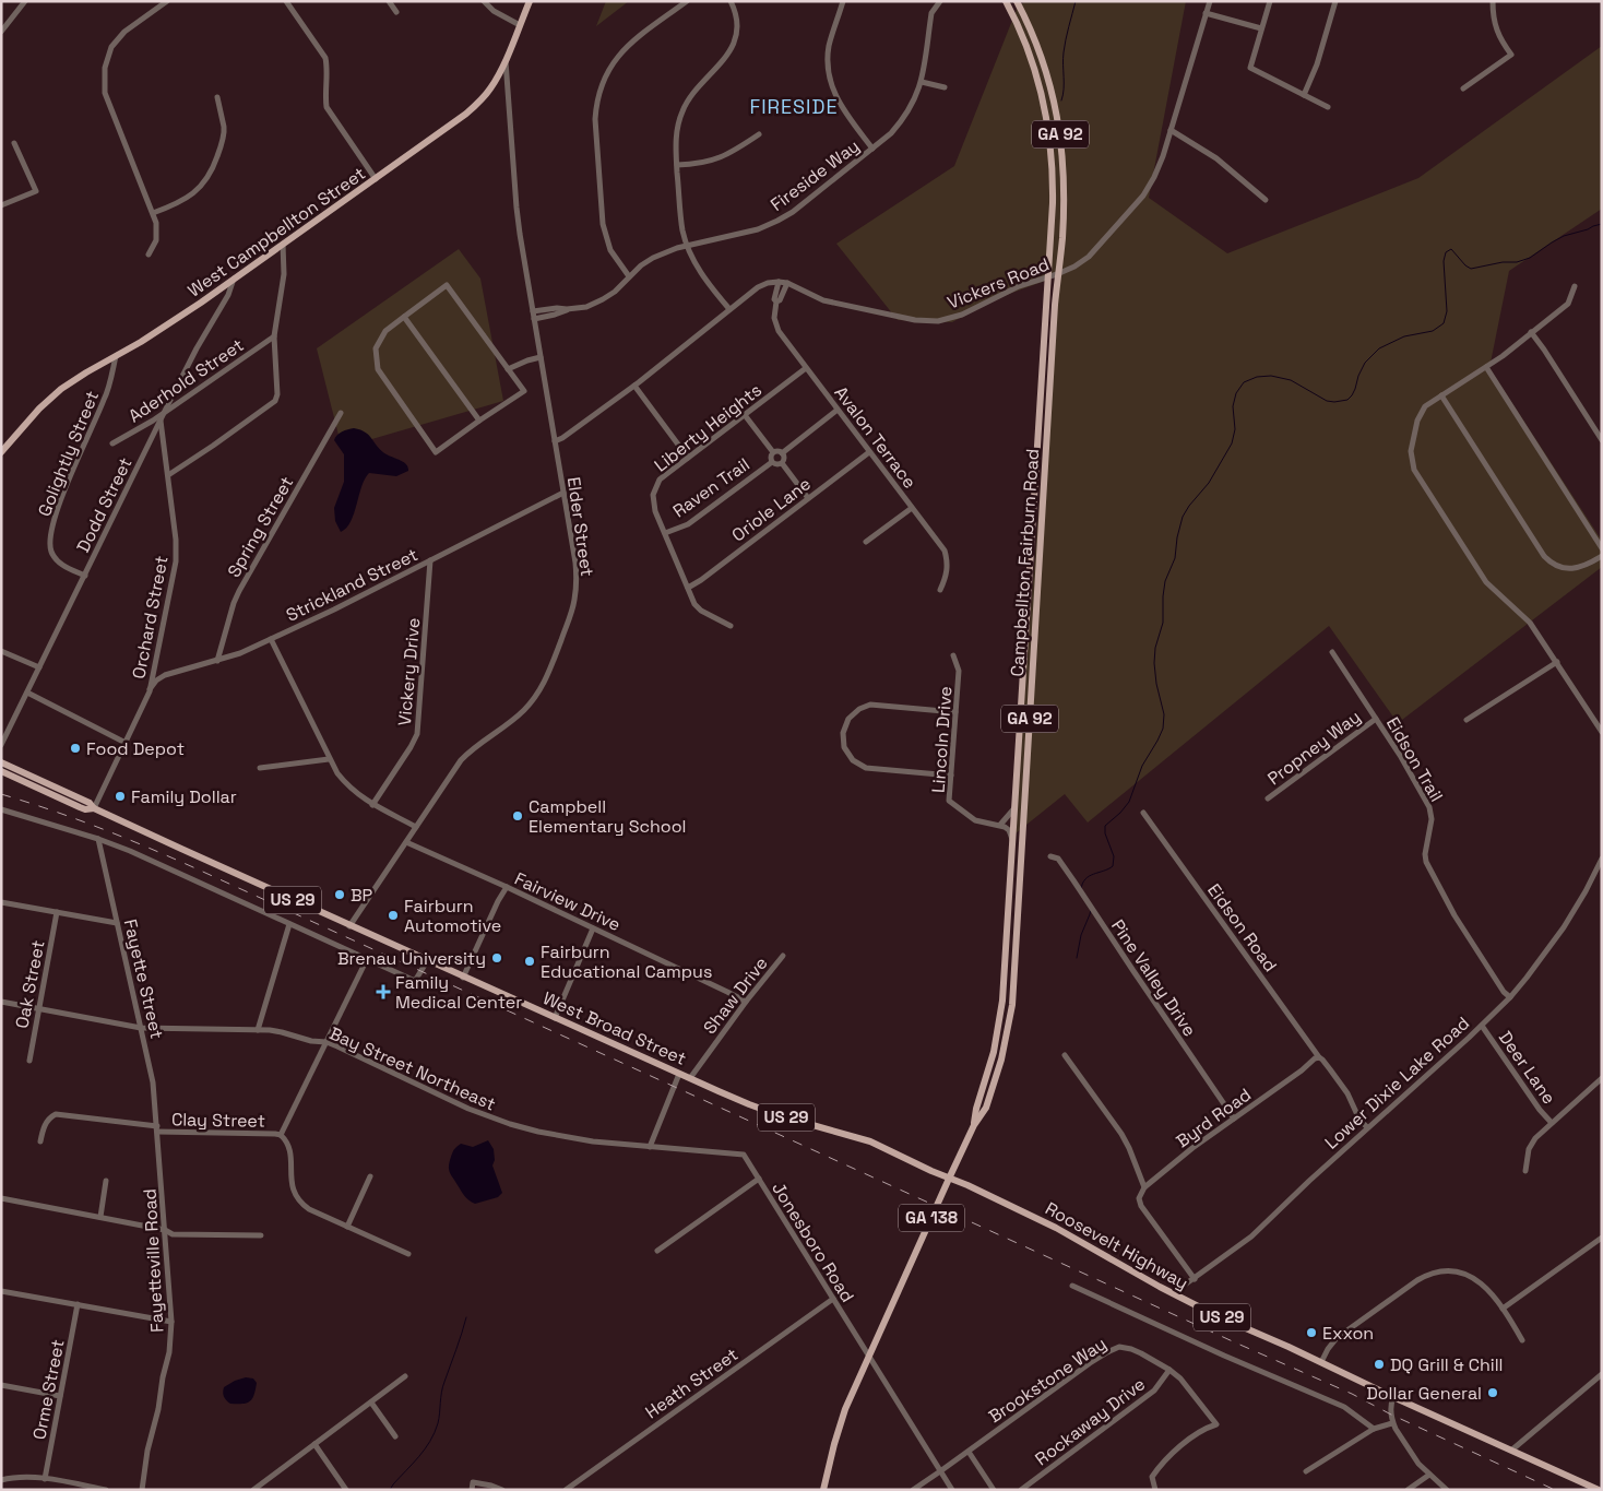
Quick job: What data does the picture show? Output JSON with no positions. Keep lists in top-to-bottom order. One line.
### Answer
{"streets":{"main road":["GA 92","West Campbellton Street","Campbellton Fairburn Road","US 29","West Broad Street","GA 138","Roosevelt Highway"],"street":["Fireside Way","Vickers Road","Aderhold Street","Liberty Heights","Avalon Terrace","Golightly Street","Raven Trail","Dodd Street","Oriole Lane","Spring Street","Elder Street","Strickland Street","Orchard Street","Vickery Drive","Lincoln Drive","Propney Way","Eidson Trail","Fairview Drive","Eidson Road","Pine Valley Drive","Fayette Street","Oak Street","Shaw Drive","Deer Lane","Bay Street Northeast","Lower Dixie Lake Road","Byrd Road","Clay Street","Jonesboro Road","Fayetteville Road","Brookstone Way","Heath Street","Orme Street","Rockaway Drive"]},"crossings":[["Fireside Way","Elder Street"],["West Campbellton Street","Golightly Street"],["West Campbellton Street","Dodd Street"],["West Campbellton Street","Elder Street"],["Vickers Road","Avalon Terrace"],["Vickers Road","Elder Street"],["Vickers Road","Campbellton Fairburn Road"],["Aderhold Street","Dodd Street"],["Liberty Heights","Avalon Terrace"],["Liberty Heights","Raven Trail"],["Liberty Heights","Oriole Lane"],["Avalon Terrace","Oriole Lane"],["Golightly Street","Dodd Street"],["Dodd Street","Orchard Street"],["Spring Street","Strickland Street"],["Elder Street","Strickland Street"],["Elder Street","Fairview Drive"],["Elder Street","West Broad Street"],["Campbellton Fairburn Road","West Broad Street"],["Campbellton Fairburn Road","GA 138"],["Campbellton Fairburn Road","Roosevelt Highway"],["Strickland Street","Orchard Street"],["Strickland Street","Vickery Drive"],["Orchard Street","West Broad Street"],["Propney Way","Eidson Trail"],["Eidson Trail","Lower Dixie Lake Road"],["Fairview Drive","Shaw Drive"],["Eidson Road","Byrd Road"],["Pine Valley Drive","Byrd Road"],["Fayette Street","Bay Street Northeast"],["Fayette Street","Clay Street"],["Fayette Street","Fayetteville Road"],["Oak Street","Bay Street Northeast"],["Shaw Drive","West Broad Street"],["West Broad Street","GA 138"],["West Broad Street","Roosevelt Highway"],["Deer Lane","Lower Dixie Lake Road"],["Bay Street Northeast","Clay Street"],["Bay Street Northeast","Jonesboro Road"],["Lower Dixie Lake Road","Roosevelt Highway"],["Clay Street","Fayetteville Road"],["GA 138","Jonesboro Road"],["GA 138","Roosevelt Highway"],["Jonesboro Road","Brookstone Way"],["Jonesboro Road","Heath Street"],["Brookstone Way","Rockaway Drive"]],"districts":["FIRESIDE"],"places":{"other":["Food Depot","Family Dollar","Campbell Elementary School","BP","Fairburn Automotive","Brenau University","Fairburn Educational Campus","Exxon","DQ Grill & Chill","Dollar General"],"health":["Family Medical Center"]}}
